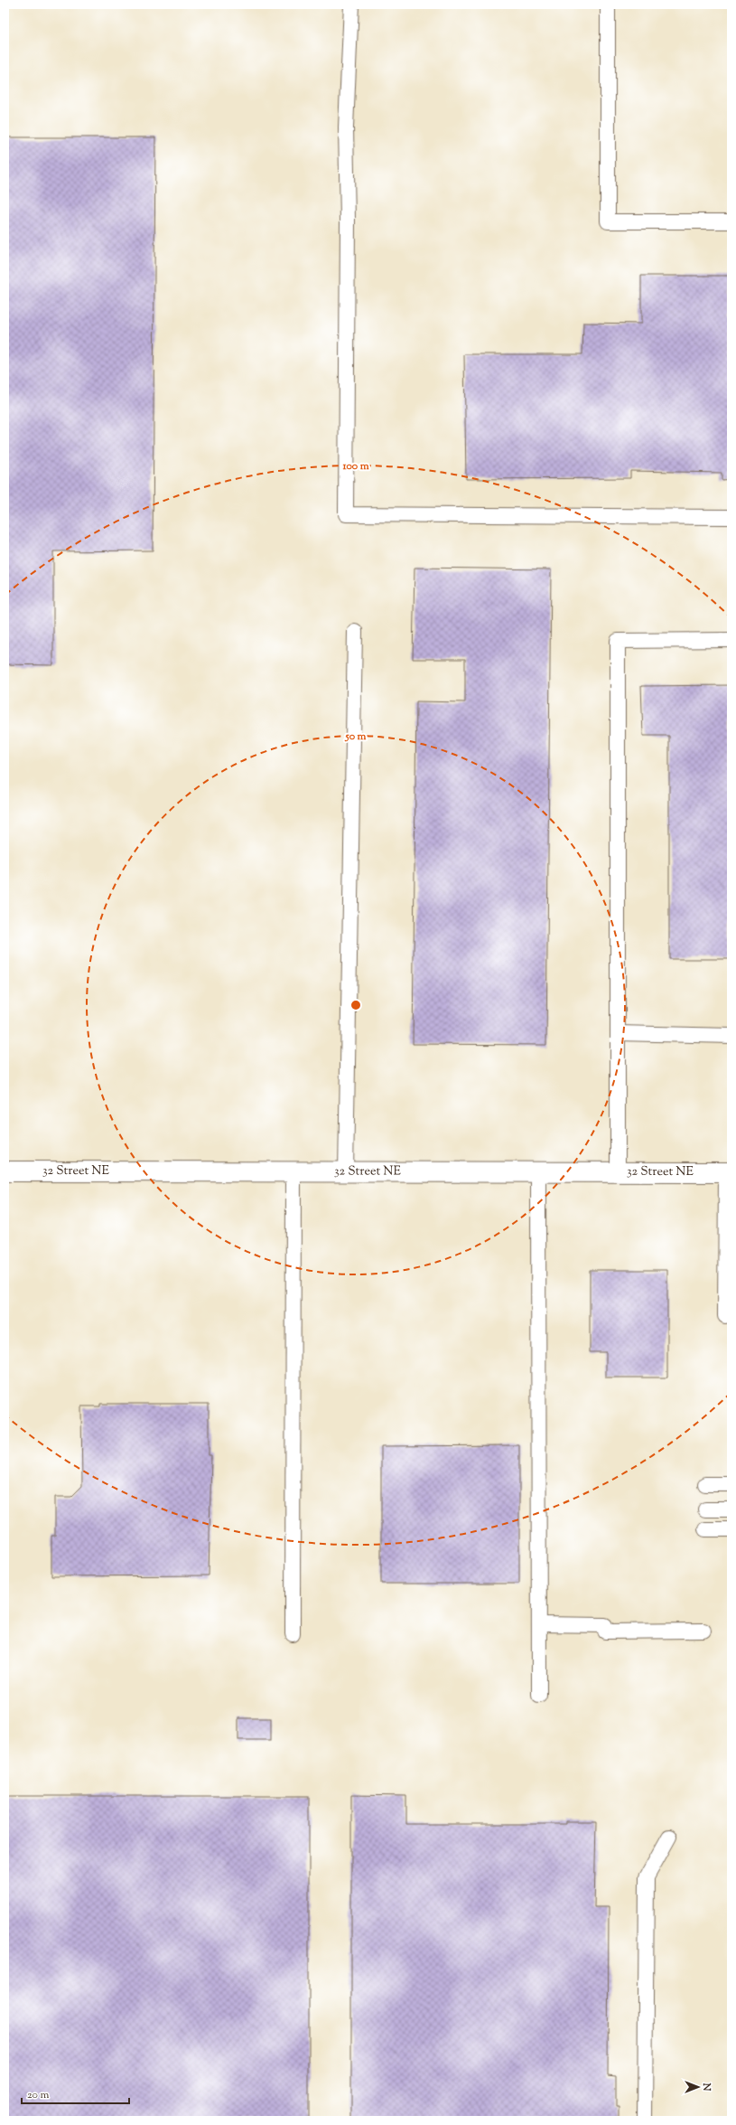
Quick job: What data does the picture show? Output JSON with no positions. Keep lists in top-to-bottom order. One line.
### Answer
{"streets":{"street":["32 Street NE"]},"scale_bar":"20 m","north":"right","rings":["100 m","50 m"]}
